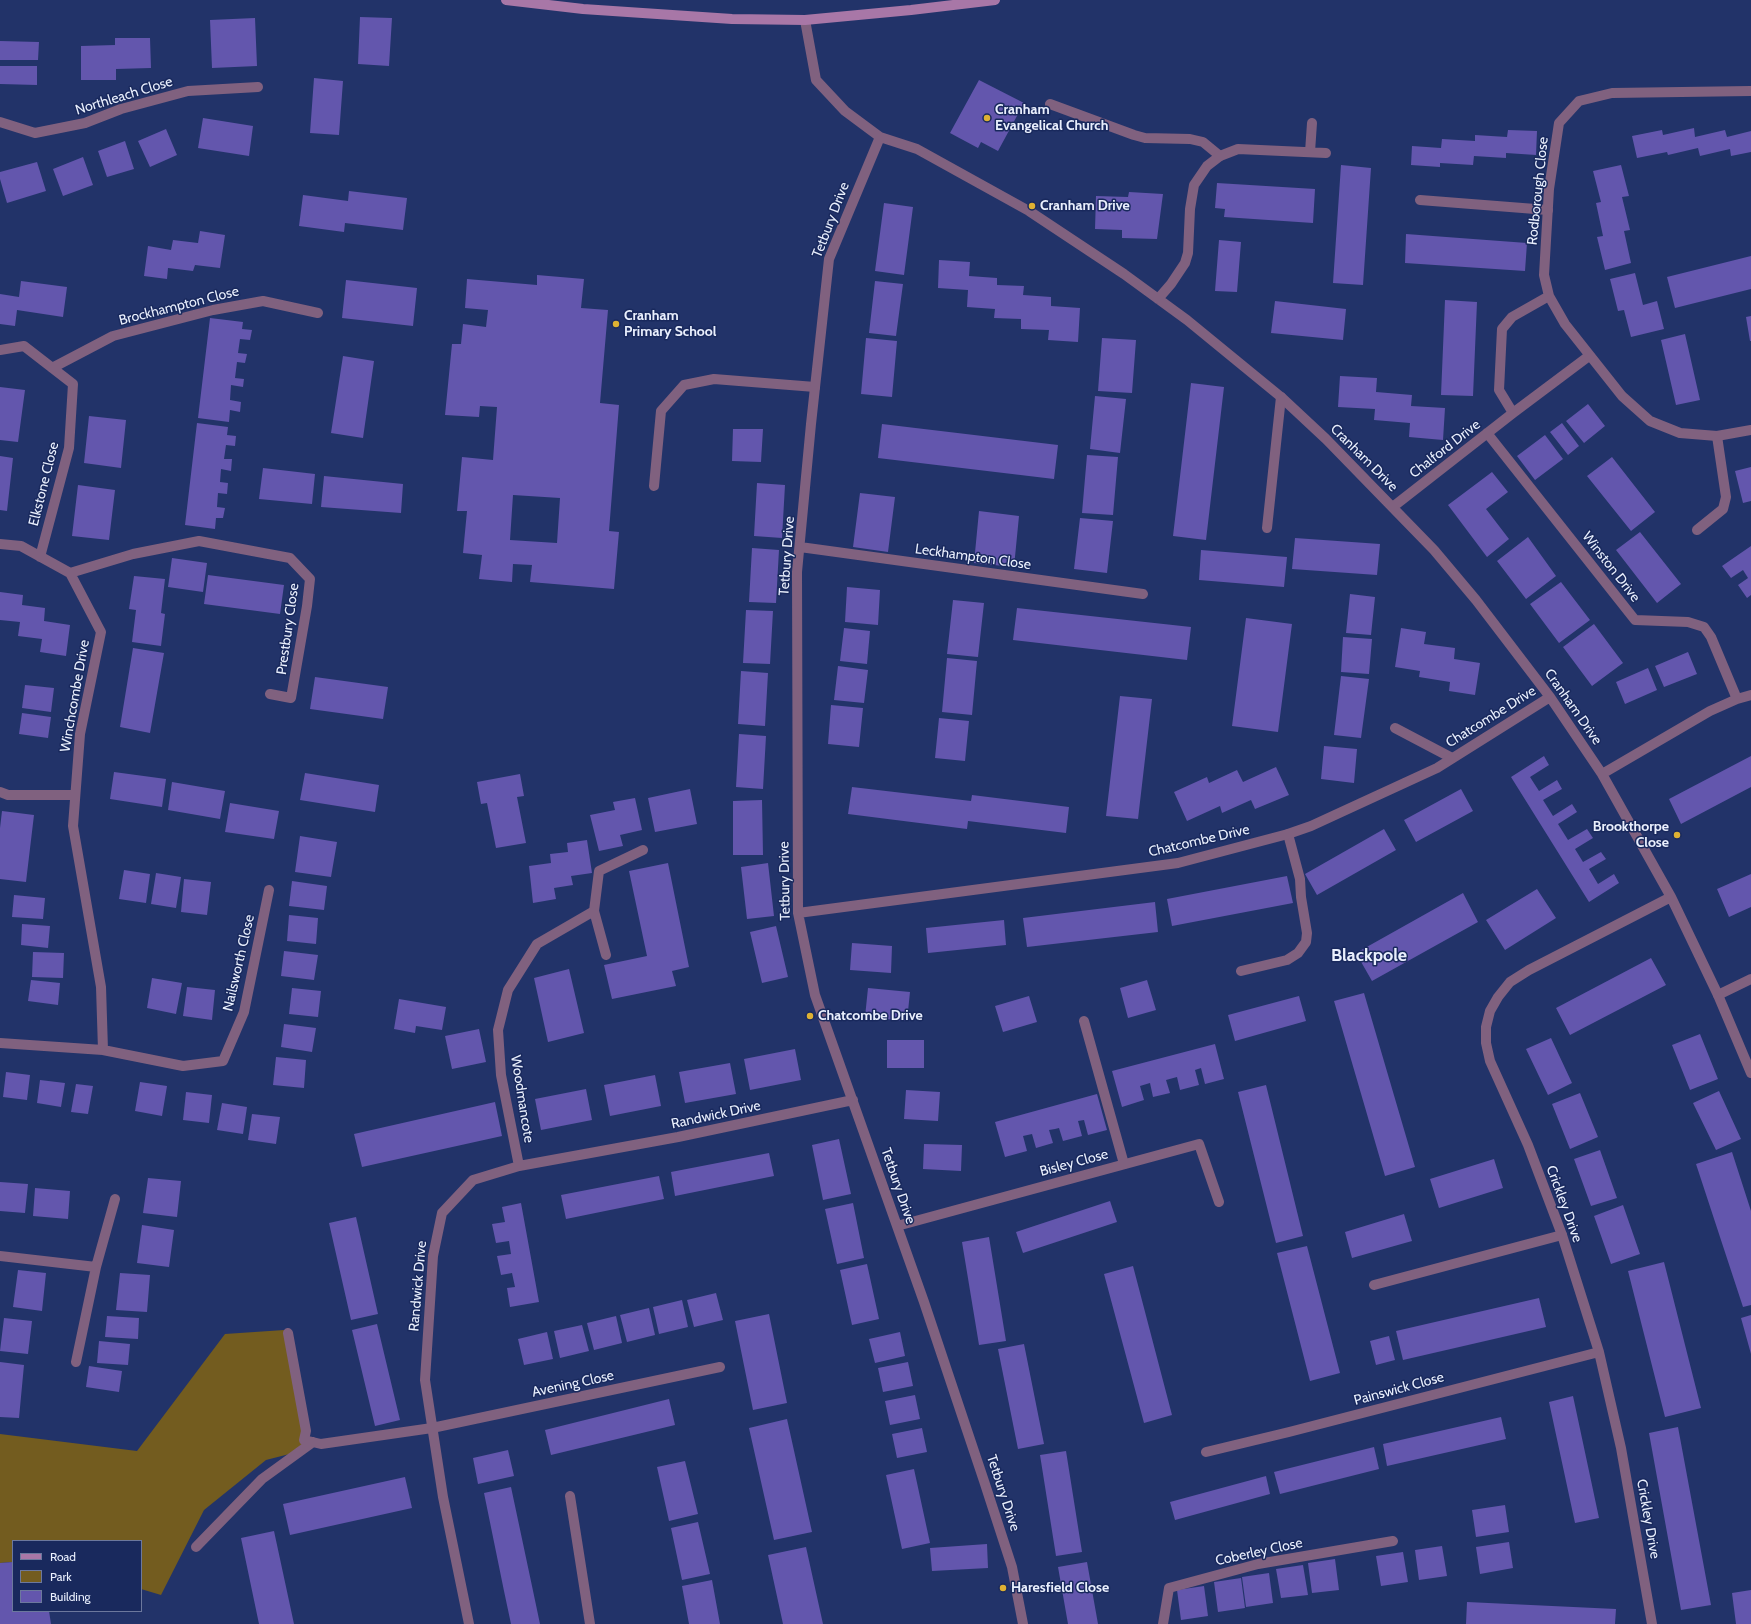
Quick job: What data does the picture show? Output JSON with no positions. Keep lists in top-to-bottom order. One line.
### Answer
{"streets":{"street":["Northleach Close","Rodborough Close","Tetbury Drive","Brockhampton Close","Chalford Drive","Cranham Drive","Elkstone Close","Leckhampton Close","Winston Drive","Prestbury Close","Winchcombe Drive","Chatcombe Drive","Nailsworth Close","Woodmancote","Randwick Drive","Bisley Close","Crickley Drive","Avening Close","Painswick Close","Coberley Close"]},"crossings":[["Rodborough Close","Chalford Drive"],["Tetbury Drive","Cranham Drive"],["Tetbury Drive","Leckhampton Close"],["Tetbury Drive","Chatcombe Drive"],["Tetbury Drive","Randwick Drive"],["Tetbury Drive","Bisley Close"],["Brockhampton Close","Elkstone Close"],["Chalford Drive","Cranham Drive"],["Chalford Drive","Winston Drive"],["Cranham Drive","Chatcombe Drive"],["Cranham Drive","Crickley Drive"],["Prestbury Close","Winchcombe Drive"],["Winchcombe Drive","Nailsworth Close"],["Woodmancote","Randwick Drive"],["Randwick Drive","Avening Close"],["Crickley Drive","Painswick Close"]],"districts":["Blackpole"],"places":["Cranham Evangelical Church","Cranham Drive","Cranham Primary School","Brookthorpe Close","Chatcombe Drive","Haresfield Close"],"legend":["Road","Park","Building"]}
